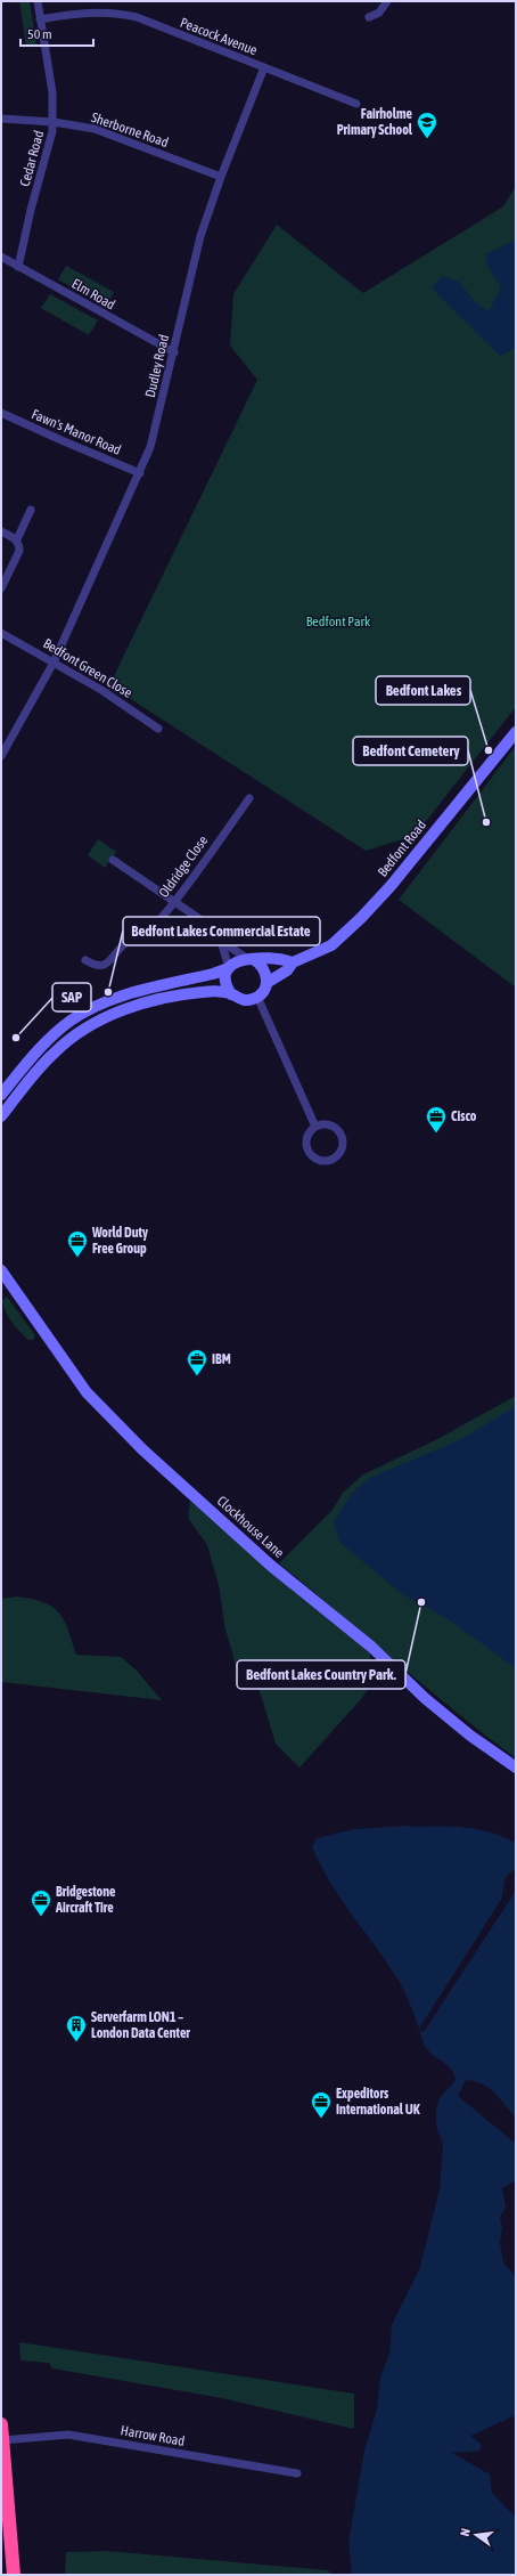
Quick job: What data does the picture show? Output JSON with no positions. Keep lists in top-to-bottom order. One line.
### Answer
{"streets":{"street":["Peacock Avenue","Sherborne Road","Cedar Road","Elm Road","Dudley Road","Fawn's Manor Road","Bedfont Green Close","Bedfont Road","Oldridge Close","Clockhouse Lane","Harrow Road"]},"crossings":[["Peacock Avenue","Cedar Road"],["Peacock Avenue","Dudley Road"],["Sherborne Road","Cedar Road"],["Sherborne Road","Dudley Road"],["Cedar Road","Elm Road"],["Elm Road","Dudley Road"],["Dudley Road","Fawn's Manor Road"],["Dudley Road","Bedfont Green Close"]],"parks":["Bedfont Park"],"places":{"school or university":["Fairholme Primary School"],"other":["Bedfont Lakes","Bedfont Cemetery","Bedfont Lakes Commercial Estate","SAP","Bedfont Lakes Country Park."],"office":["Cisco","World Duty Free Group","IBM","Bridgestone Aircraft Tire","Expeditors International UK"],"building":["Serverfarm LON1 – London Data Center"]},"scale_bar":"50 m","north":"left"}
